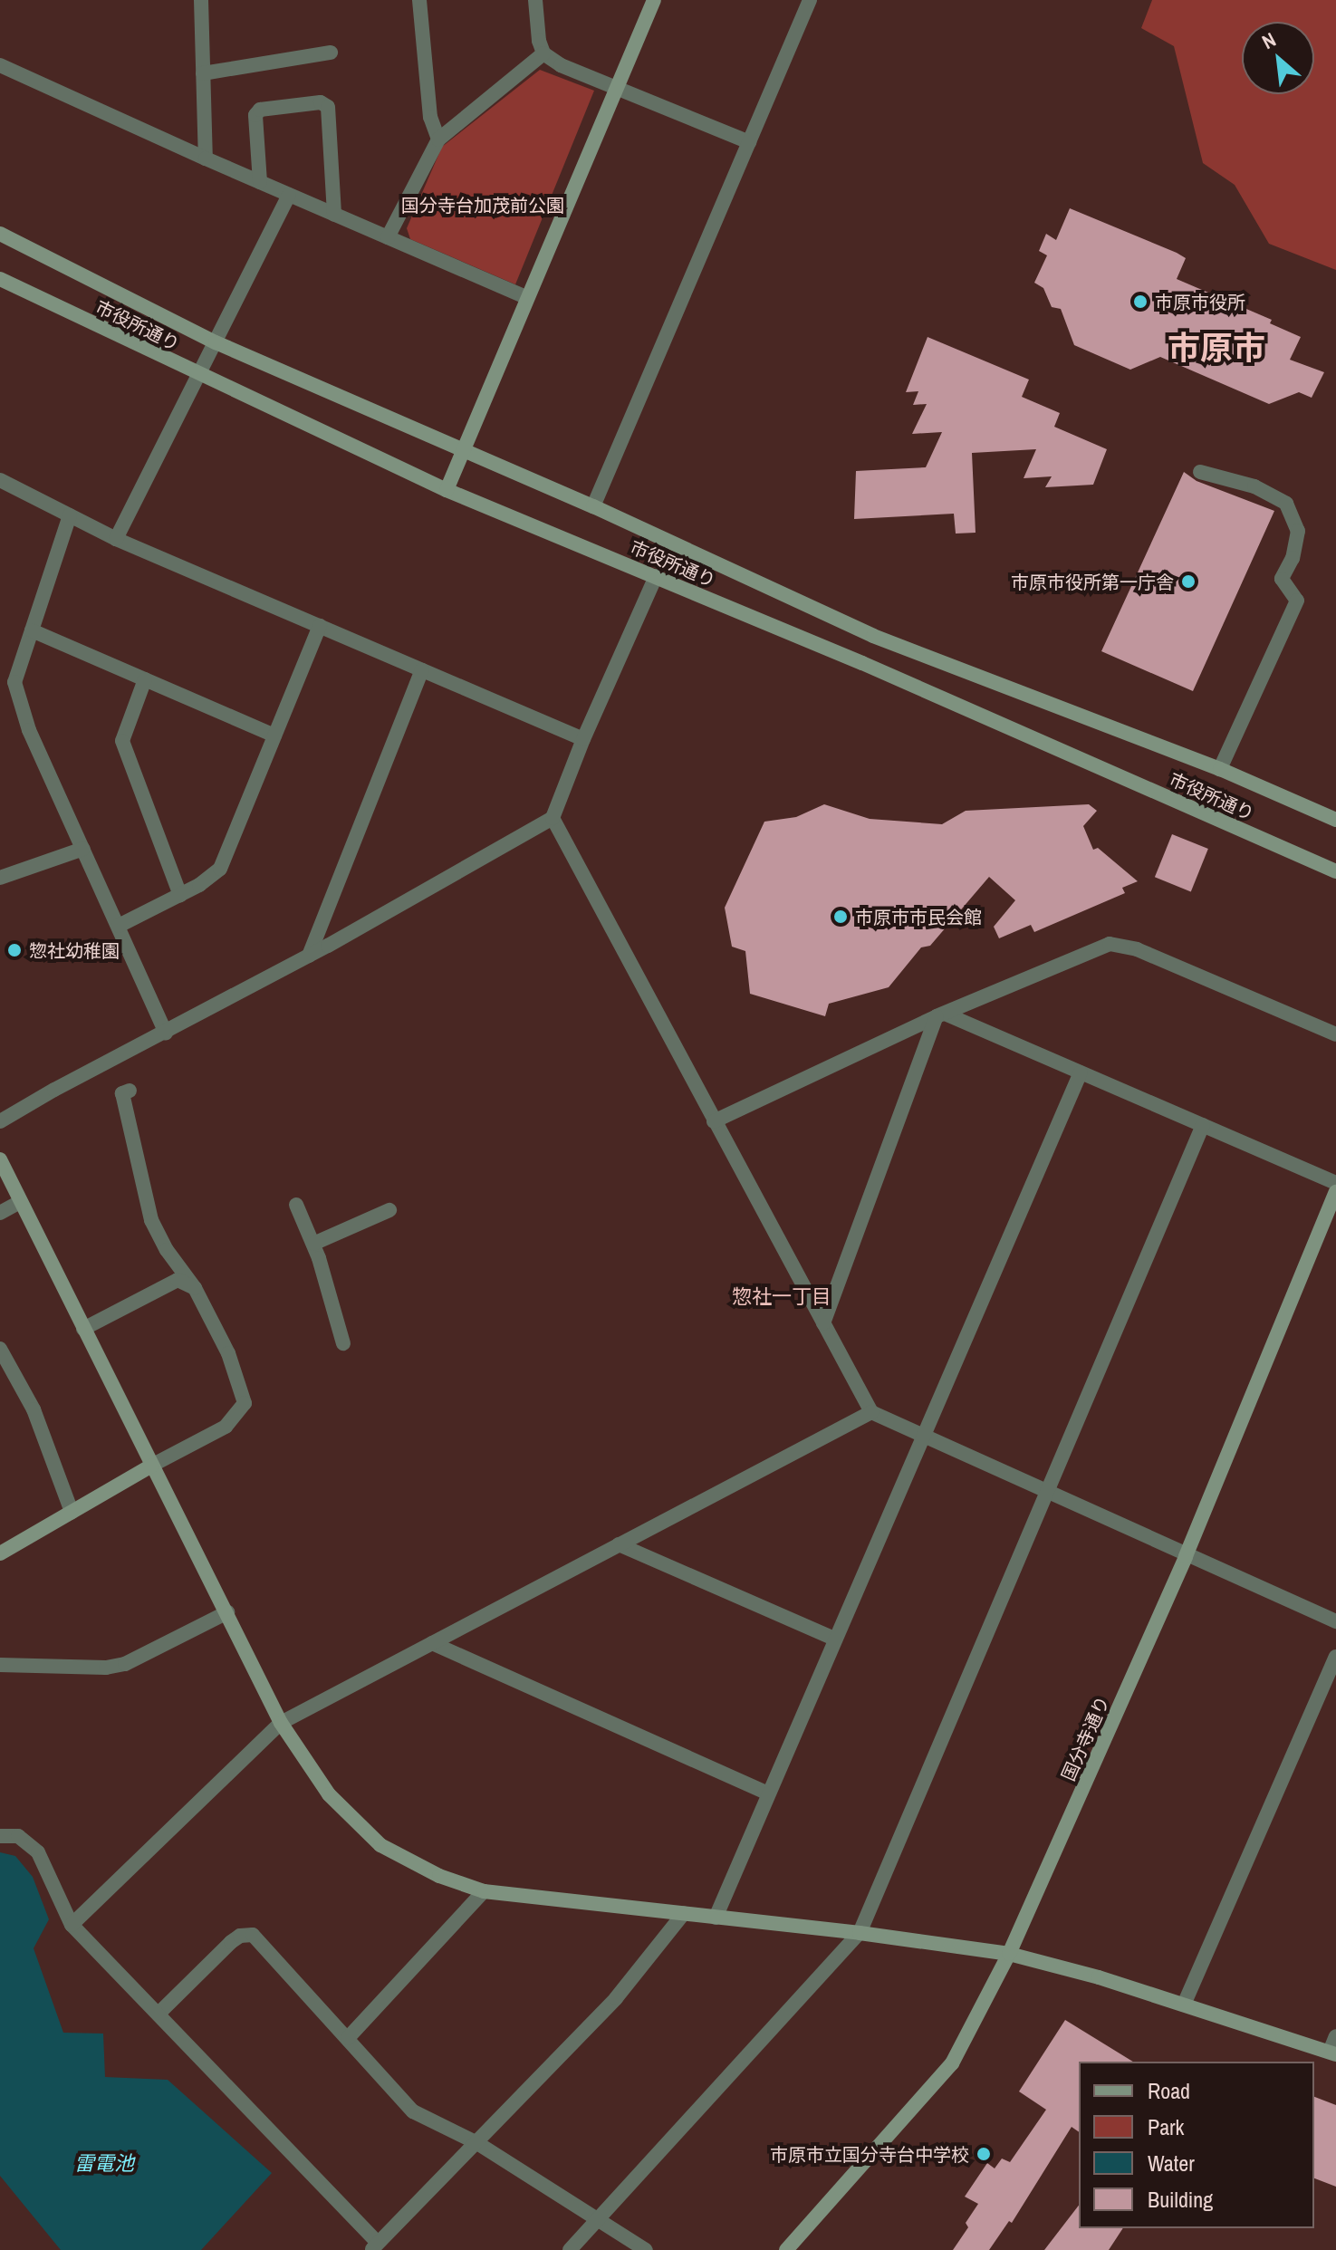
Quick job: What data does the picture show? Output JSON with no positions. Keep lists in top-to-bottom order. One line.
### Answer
{"streets":{"street":["市役所通り","国分寺通り"]},"districts":["市原市","惣社一丁目"],"water":["雷電池"],"parks":["国分寺台加茂前公園"],"places":["市原市役所","市原市役所第一庁舎","市原市市民会館","惣社幼稚園","市原市立国分寺台中学校"],"legend":["Road","Park","Water","Building"],"north":"top left"}
